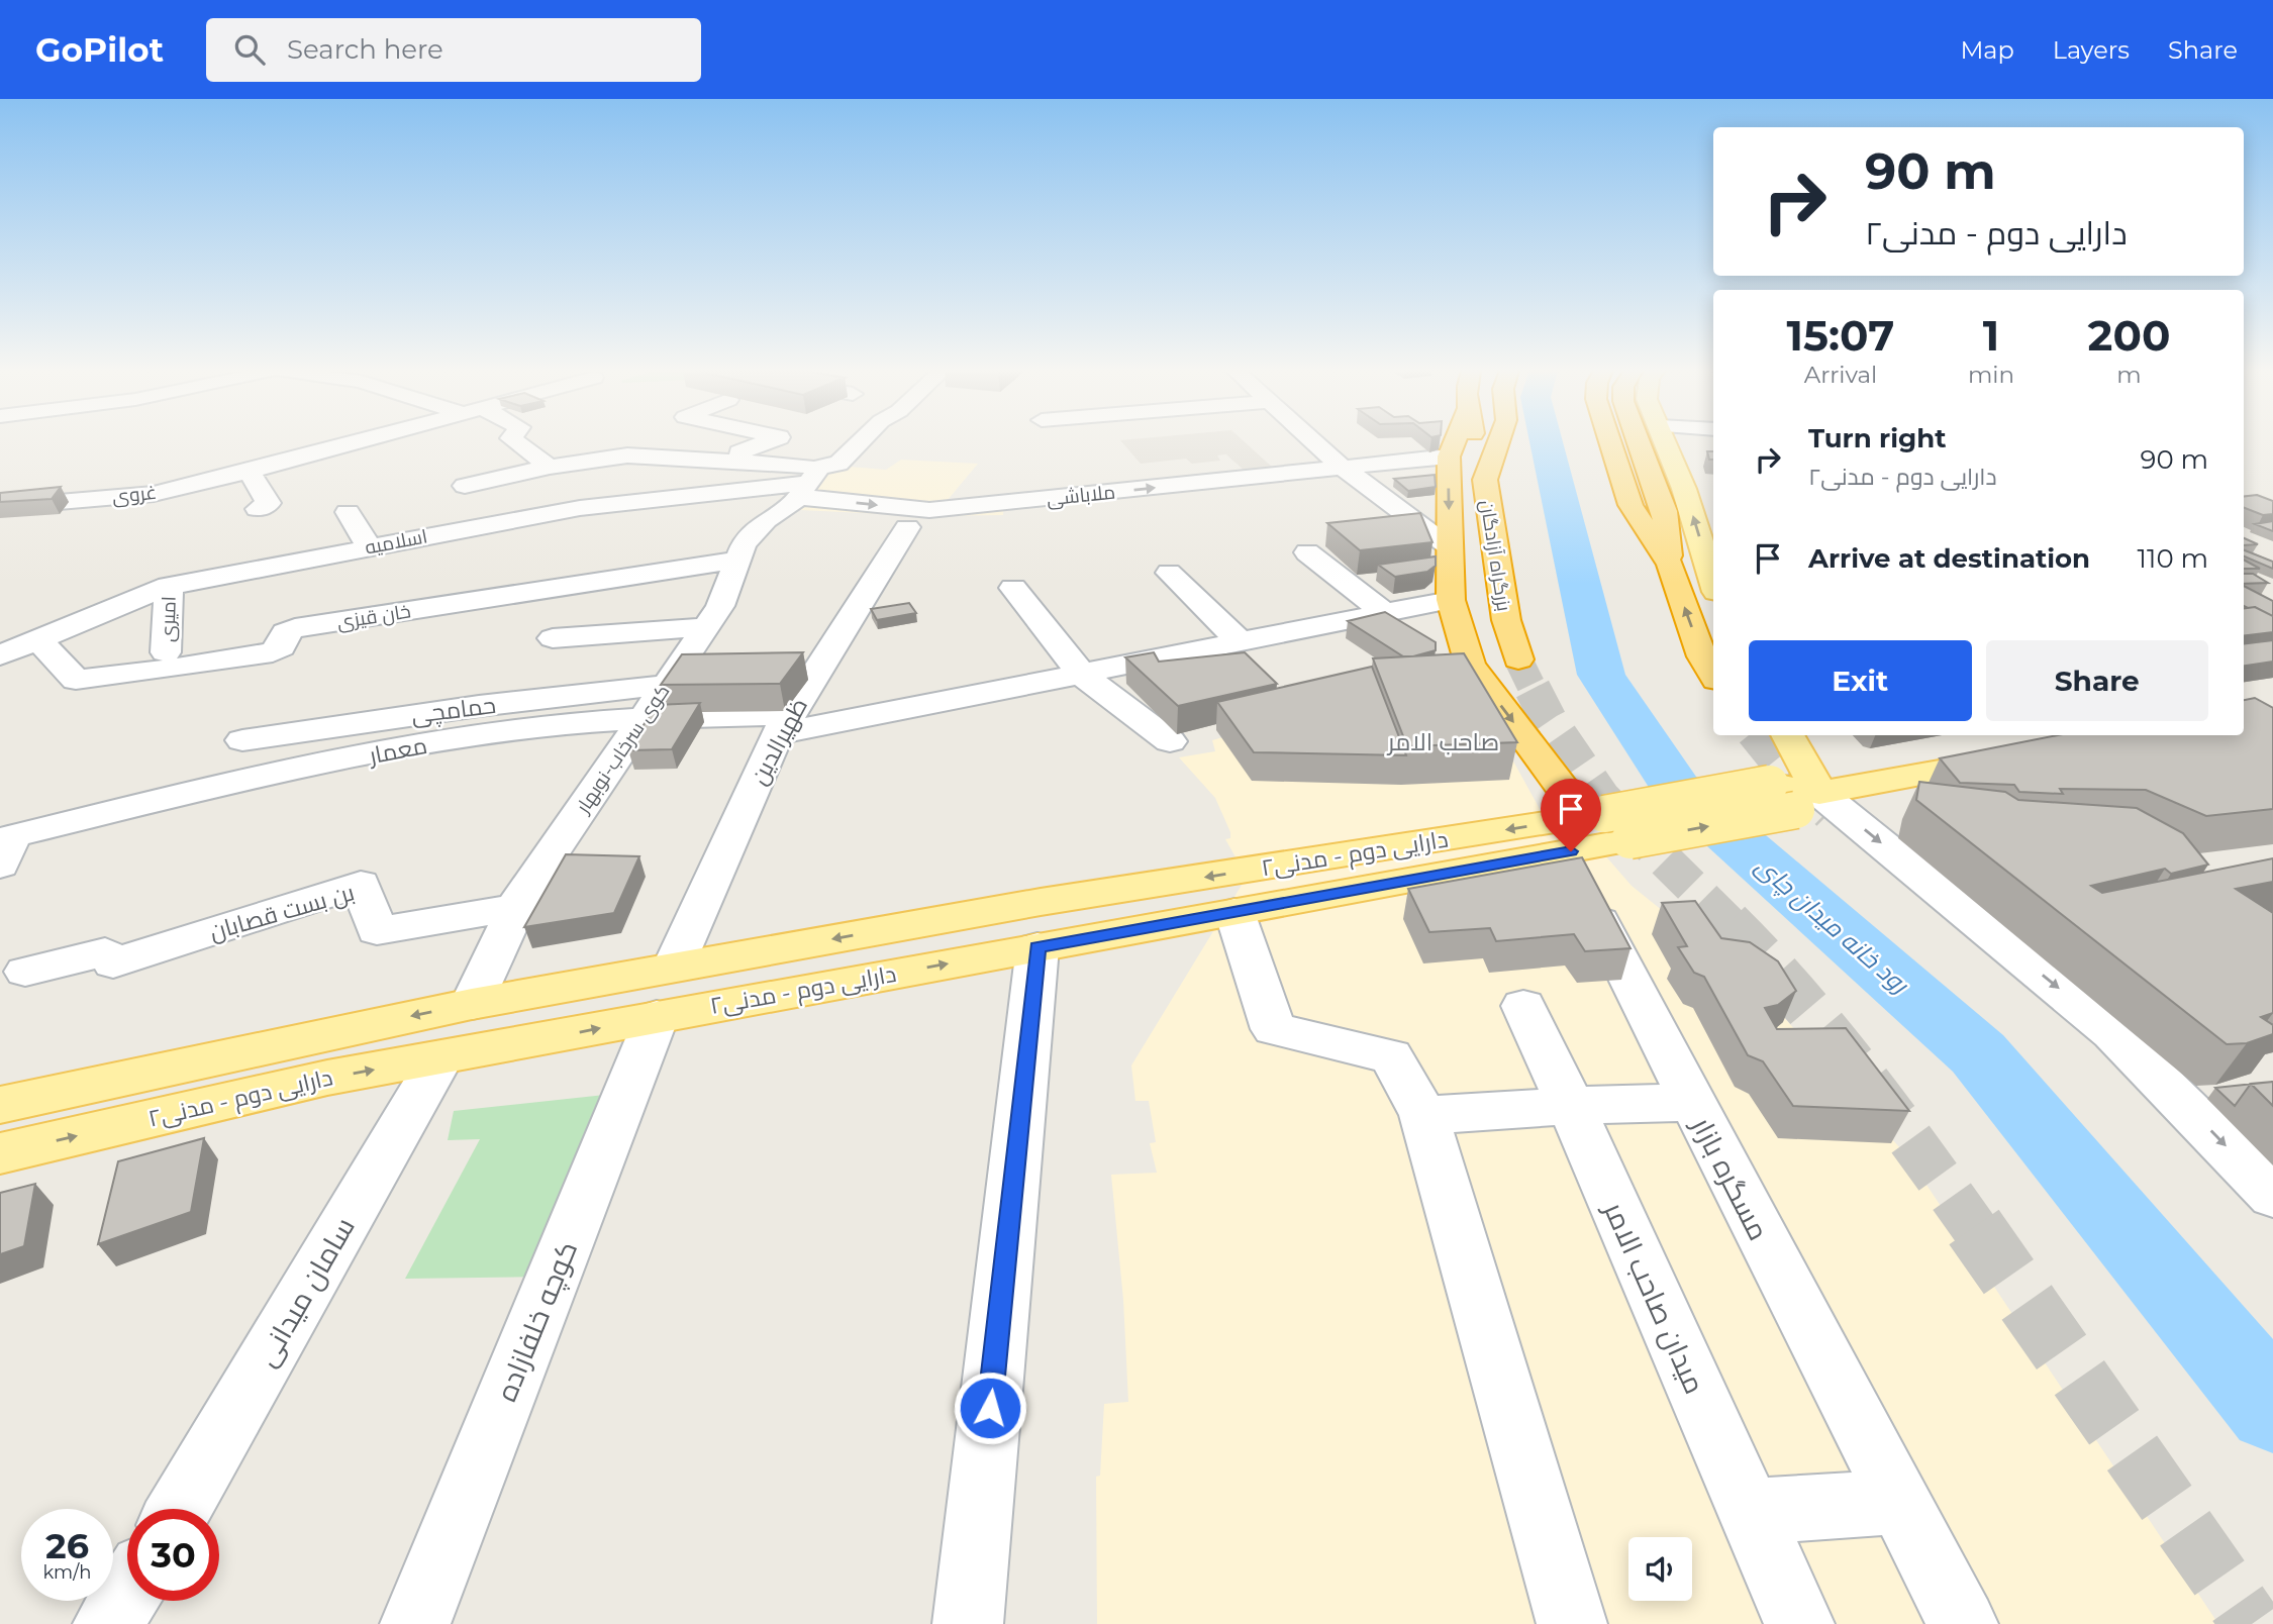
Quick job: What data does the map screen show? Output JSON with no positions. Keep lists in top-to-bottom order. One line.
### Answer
{"streets":{"highway":["بزرگراه آزادگان"],"main road":["دارایی دوم - مدنی۲"],"street":["غروی","ملاباشی","اسلامیه","خان قیزی","امیری","حمامچی","ظهیرالدین","کوی سرخاب-نوبهار","معمار","بن بست قصابان","مسگره بازار","سامان میدانی","میدان صاحب الامر","کوچه خلفازاده"]},"crossings":[["ملاباشی","اسلامیه"],["ملاباشی","کوی سرخاب-نوبهار"],["اسلامیه","خان قیزی"],["اسلامیه","امیری"],["اسلامیه","کوی سرخاب-نوبهار"],["خان قیزی","کوی سرخاب-نوبهار"],["حمامچی","کوی سرخاب-نوبهار"],["ظهیرالدین","معمار"],["ظهیرالدین","دارایی دوم - مدنی۲"],["ظهیرالدین","کوچه خلفازاده"],["کوی سرخاب-نوبهار","معمار"],["کوی سرخاب-نوبهار","دارایی دوم - مدنی۲"],["کوی سرخاب-نوبهار","بن بست قصابان"],["دارایی دوم - مدنی۲","مسگره بازار"],["دارایی دوم - مدنی۲","سامان میدانی"],["دارایی دوم - مدنی۲","کوچه خلفازاده"]],"one_way":["ملاباشی"],"districts":["صاحب الامر"],"water":["رود خانه میدان چای"],"page":{"header":"GoPilot","search":"Search here","nav":["Map","Layers","Share"],"turn":["90 m","دارایی دوم - مدنی۲"],"eta":["15:07","Arrival","1","min","200","m"],"list":[{"name":"Turn right","note":"دارایی دوم - مدنی۲","value":"90 m"},{"name":"Arrive at destination","value":"110 m"}],"buttons":["Exit","Share"],"speed":"26 km/h","limit":"30"}}
